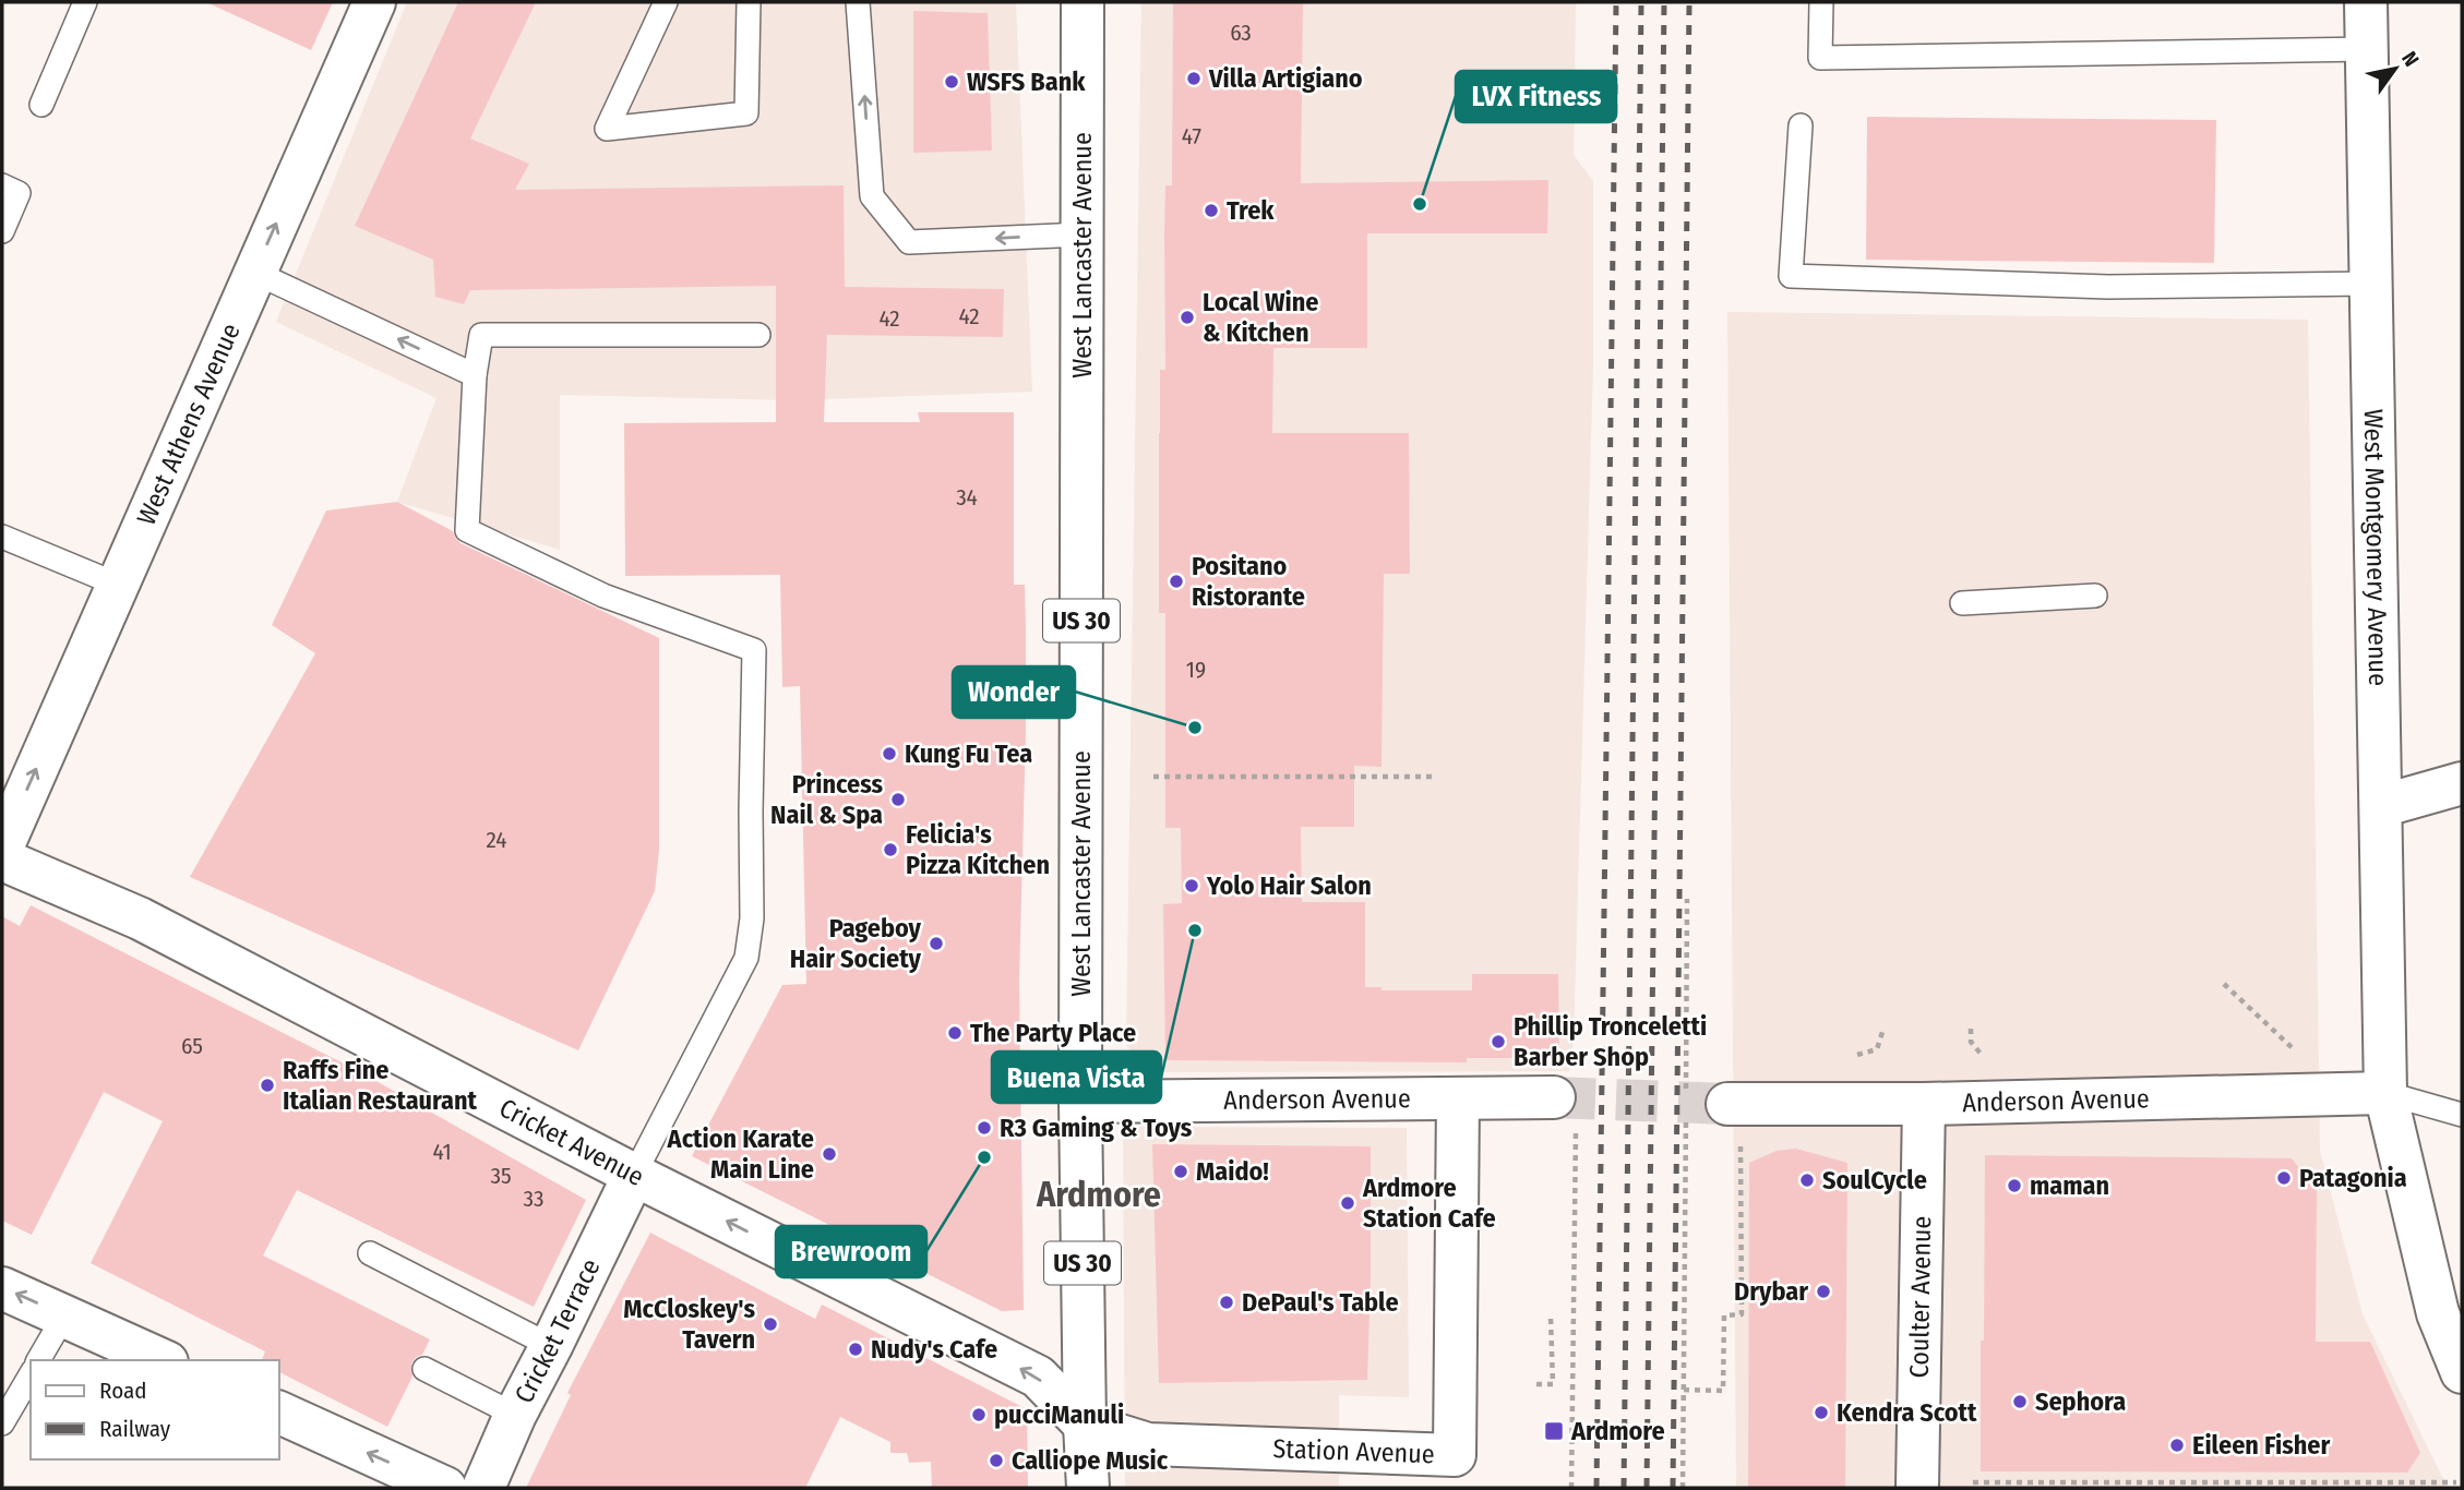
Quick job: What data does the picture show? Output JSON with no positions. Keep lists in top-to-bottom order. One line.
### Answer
{"streets":{"main road":["West Lancaster Avenue","West Athens Avenue","West Montgomery Avenue","US 30","Anderson Avenue","Cricket Avenue","Coulter Avenue","Cricket Terrace","Station Avenue"]},"crossings":[["West Lancaster Avenue","US 30"],["West Lancaster Avenue","Anderson Avenue"],["West Lancaster Avenue","Cricket Avenue"],["West Lancaster Avenue","Station Avenue"],["West Montgomery Avenue","Anderson Avenue"],["US 30","Cricket Avenue"],["US 30","Station Avenue"],["Anderson Avenue","Coulter Avenue"],["Anderson Avenue","Station Avenue"],["Cricket Avenue","Cricket Terrace"],["Cricket Avenue","Station Avenue"]],"one_way":["West Athens Avenue","Cricket Avenue"],"districts":["Ardmore"],"places":{"other":["Villa Artigiano","WSFS Bank","LVX Fitness","Trek","Local Wine & Kitchen","Positano Ristorante","Wonder","Kung Fu Tea","Princess Nail & Spa","Felicia's Pizza Kitchen","Yolo Hair Salon","Buena Vista","Pageboy Hair Society","The Party Place","Phillip Tronceletti Barber Shop","Raffs Fine Italian Restaurant","R3 Gaming & Toys","Action Karate Main Line","Brewroom","Maido!","Patagonia","SoulCycle","maman","Ardmore Station Cafe","Drybar","DePaul's Table","McCloskey's Tavern","Nudy's Cafe","Sephora","Kendra Scott","pucciManuli","Eileen Fisher","Calliope Music"],"transit":["Ardmore"]},"house_numbers":["63","47","42","42","34","19","24","65","41","35","33"],"legend":["Road","Railway"],"north":"top right"}
